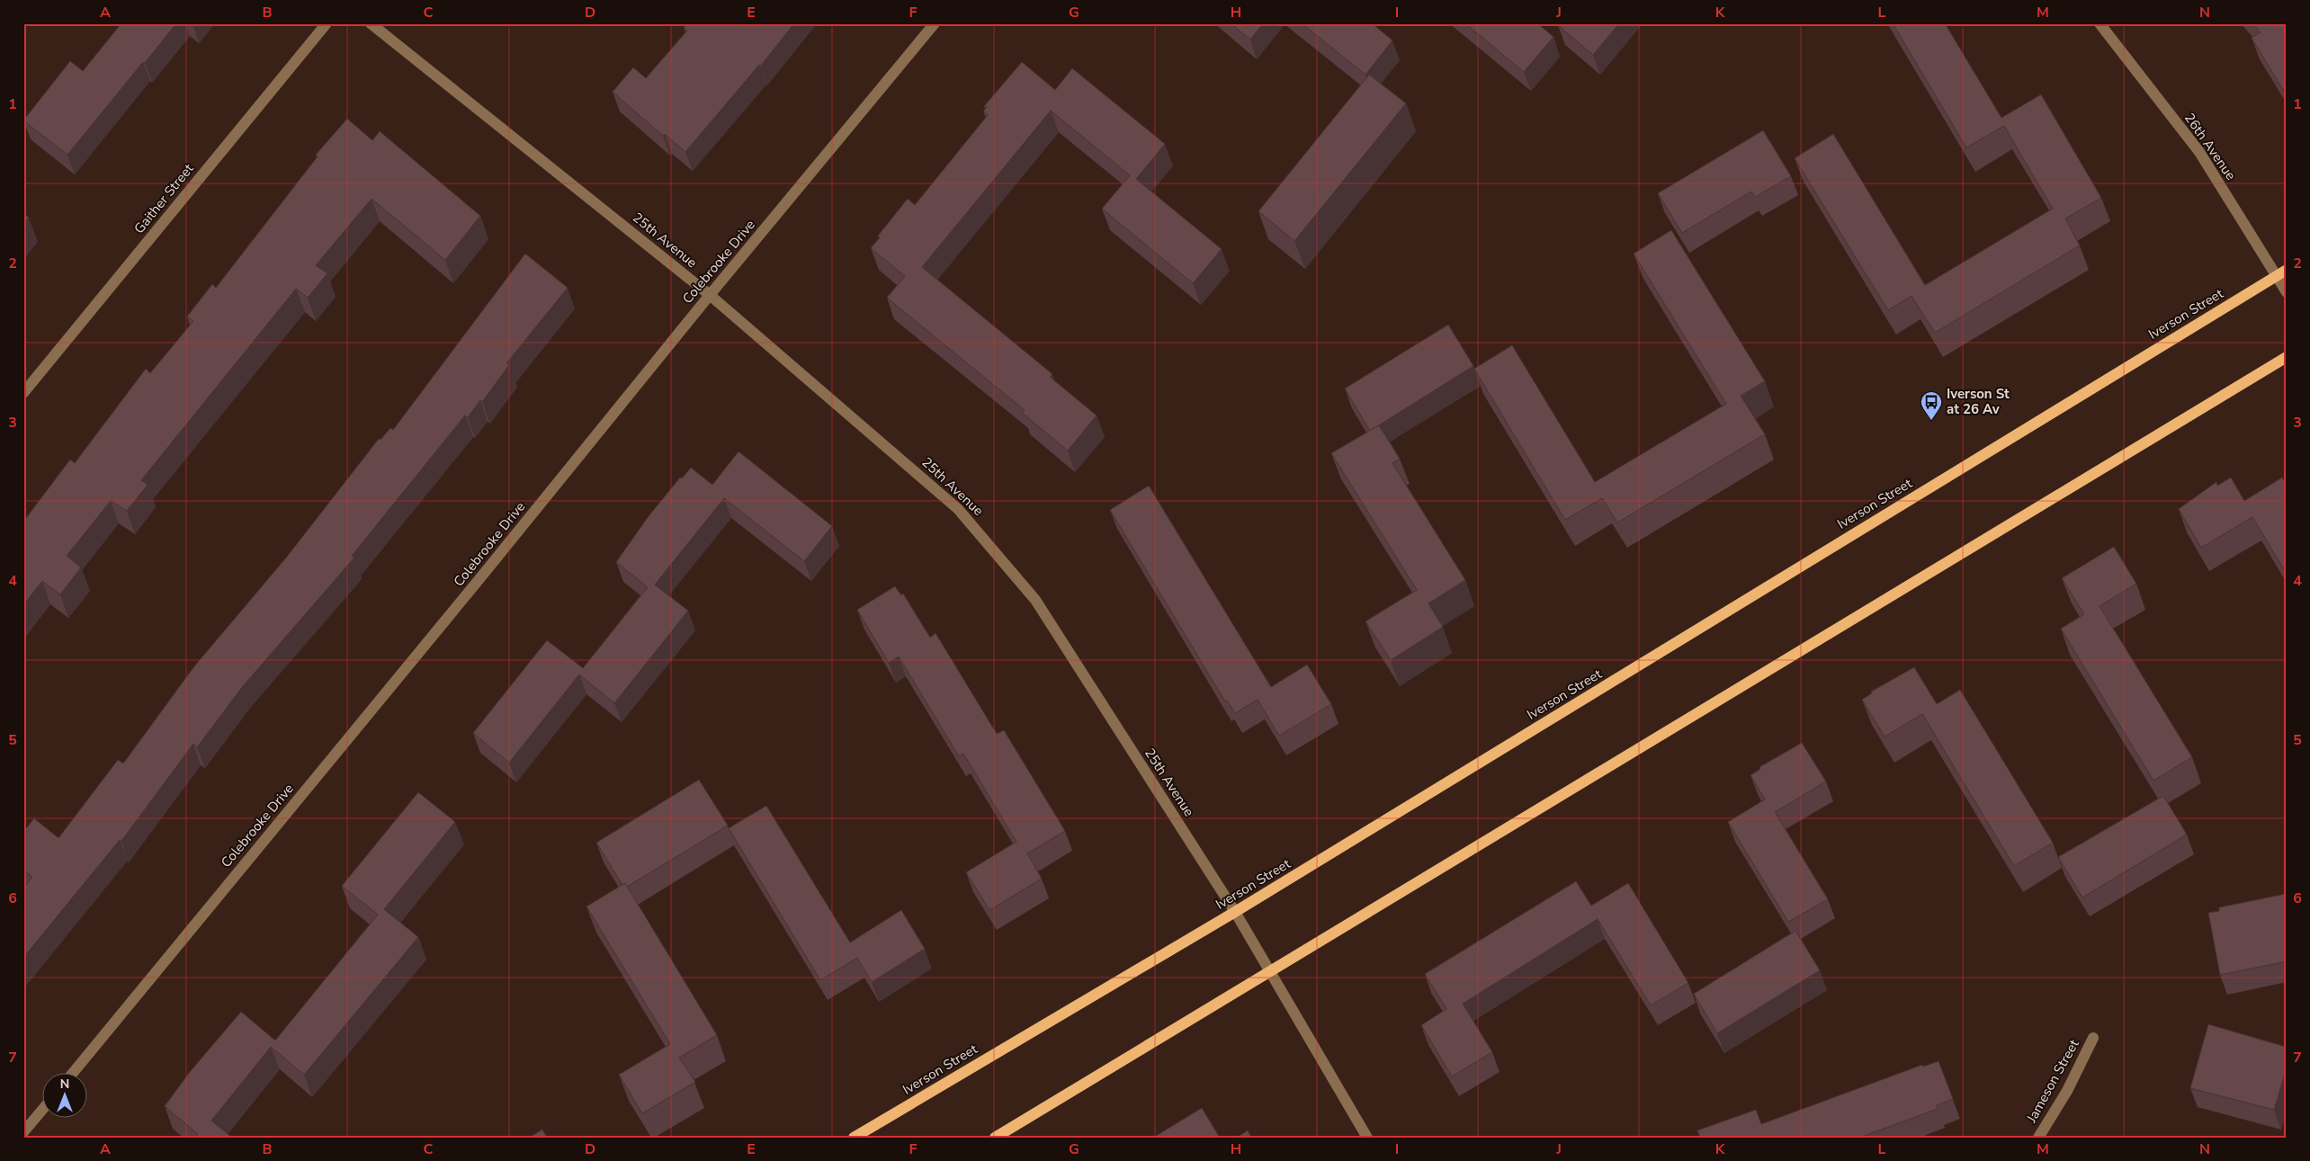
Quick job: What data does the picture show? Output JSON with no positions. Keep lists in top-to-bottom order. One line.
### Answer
{"streets":{"main road":["Iverson Street"],"street":["26th Avenue","Gaither Street","25th Avenue","Colebrooke Drive","Jameson Street"]},"crossings":[["26th Avenue","Iverson Street"],["25th Avenue","Colebrooke Drive"],["25th Avenue","Iverson Street"]],"places":{"bus stop":["Iverson St at 26 Av"]},"north":"top","grid":{"columns":["A","B","C","D","E","F","G","H","I","J","K","L","M","N"],"rows":["1","2","3","4","5","6","7"]}}
